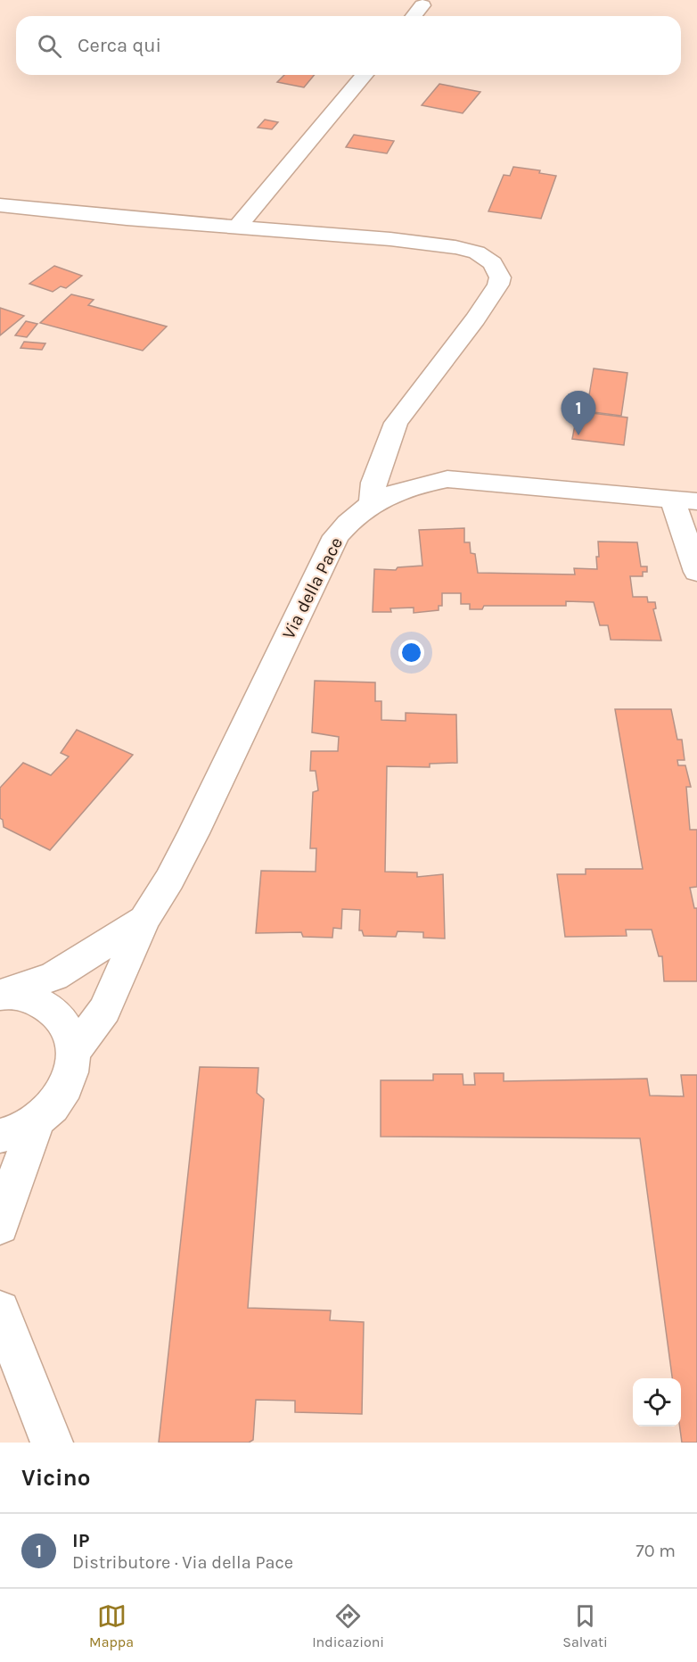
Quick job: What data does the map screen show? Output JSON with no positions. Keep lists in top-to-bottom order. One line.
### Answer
{"streets":{"street":["Via della Pace"]},"page":{"search":"Cerca qui","pins":"1","heading":"Vicino","list":[{"mark":"1","name":"IP","note":"Distributore · Via della Pace","value":"70 m"}],"nav":["Mappa","Indicazioni","Salvati"]}}
